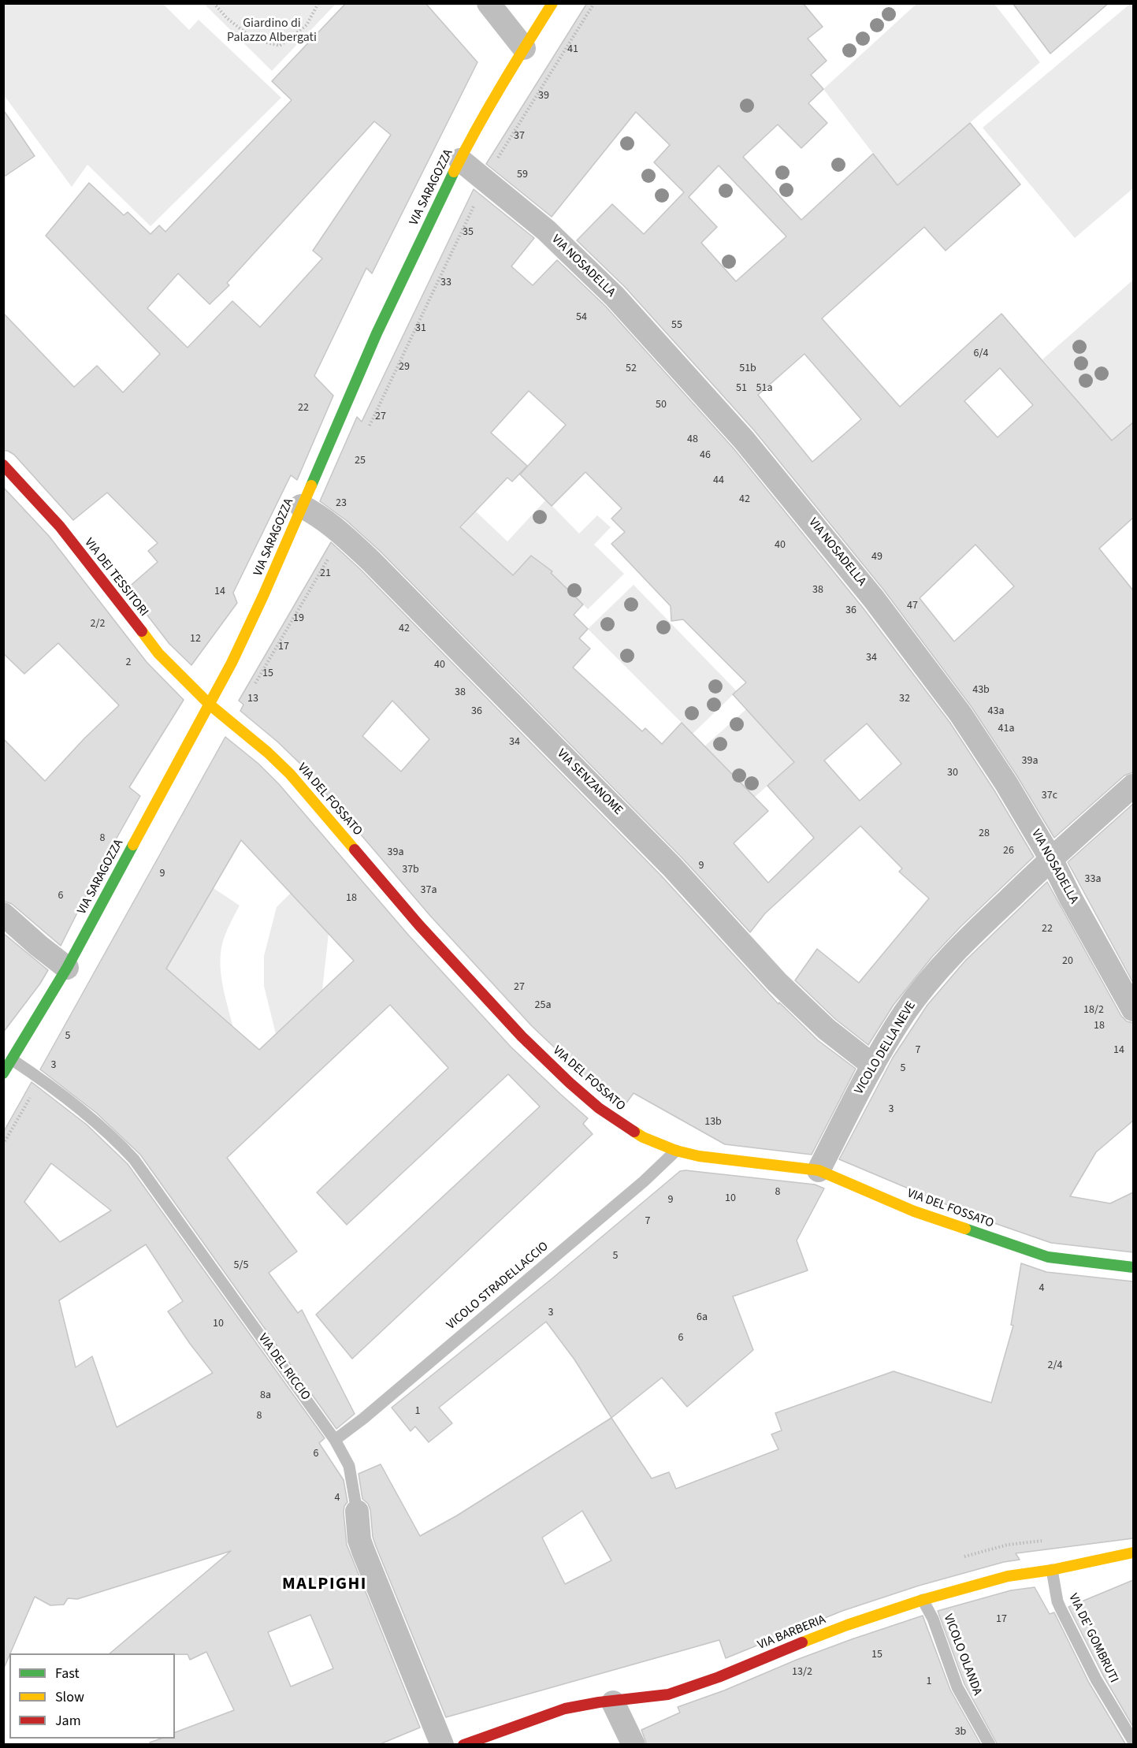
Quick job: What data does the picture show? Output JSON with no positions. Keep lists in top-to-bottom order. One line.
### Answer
{"streets":{"street":["VIA SARAGOZZA","VIA NOSADELLA","VIA DEI TESSITORI","VIA SENZANOME","VIA DEL FOSSATO","VICOLO DELLA NEVE","VIA DEL RICCIO","VIA BARBERIA"],"lane":["VICOLO STRADELLACCIO","VIA DE' GOMBRUTI","VICOLO OLANDA"]},"crossings":[["VIA SARAGOZZA","VIA NOSADELLA"],["VIA SARAGOZZA","VIA DEI TESSITORI"],["VIA SARAGOZZA","VIA SENZANOME"],["VIA SARAGOZZA","VIA DEL FOSSATO"],["VIA SARAGOZZA","VIA DEL RICCIO"],["VIA NOSADELLA","VICOLO DELLA NEVE"],["VIA DEI TESSITORI","VIA DEL FOSSATO"],["VIA SENZANOME","VICOLO DELLA NEVE"],["VIA DEL FOSSATO","VICOLO DELLA NEVE"],["VIA DEL FOSSATO","VICOLO STRADELLACCIO"],["VICOLO STRADELLACCIO","VIA DEL RICCIO"],["VIA BARBERIA","VIA DE' GOMBRUTI"],["VIA BARBERIA","VICOLO OLANDA"]],"districts":["MALPIGHI"],"parks":["Giardino di Palazzo Albergati"],"house_numbers":["41","39","37","59","35","33","54","55","31","6/4","29","52","51b","51","51a","50","22","27","48","46","25","44","42","23","40","49","21","38","14","47","36","19","2/2","42","12","17","34","2","40","15","43b","38","13","32","36","43a","41a","34","39a","30","37c","28","8","26","39a","9","37b","9","33a","37a","6","18","22","20","27","25a","18/2","18","5","7","14","3","5","3","13b","8","10","9","7","5","5/5","4","3","6a","10","6","2/4","8a","1","8","6","4","17","15","13/2","1","3b"],"legend":["Fast","Slow","Jam"]}
